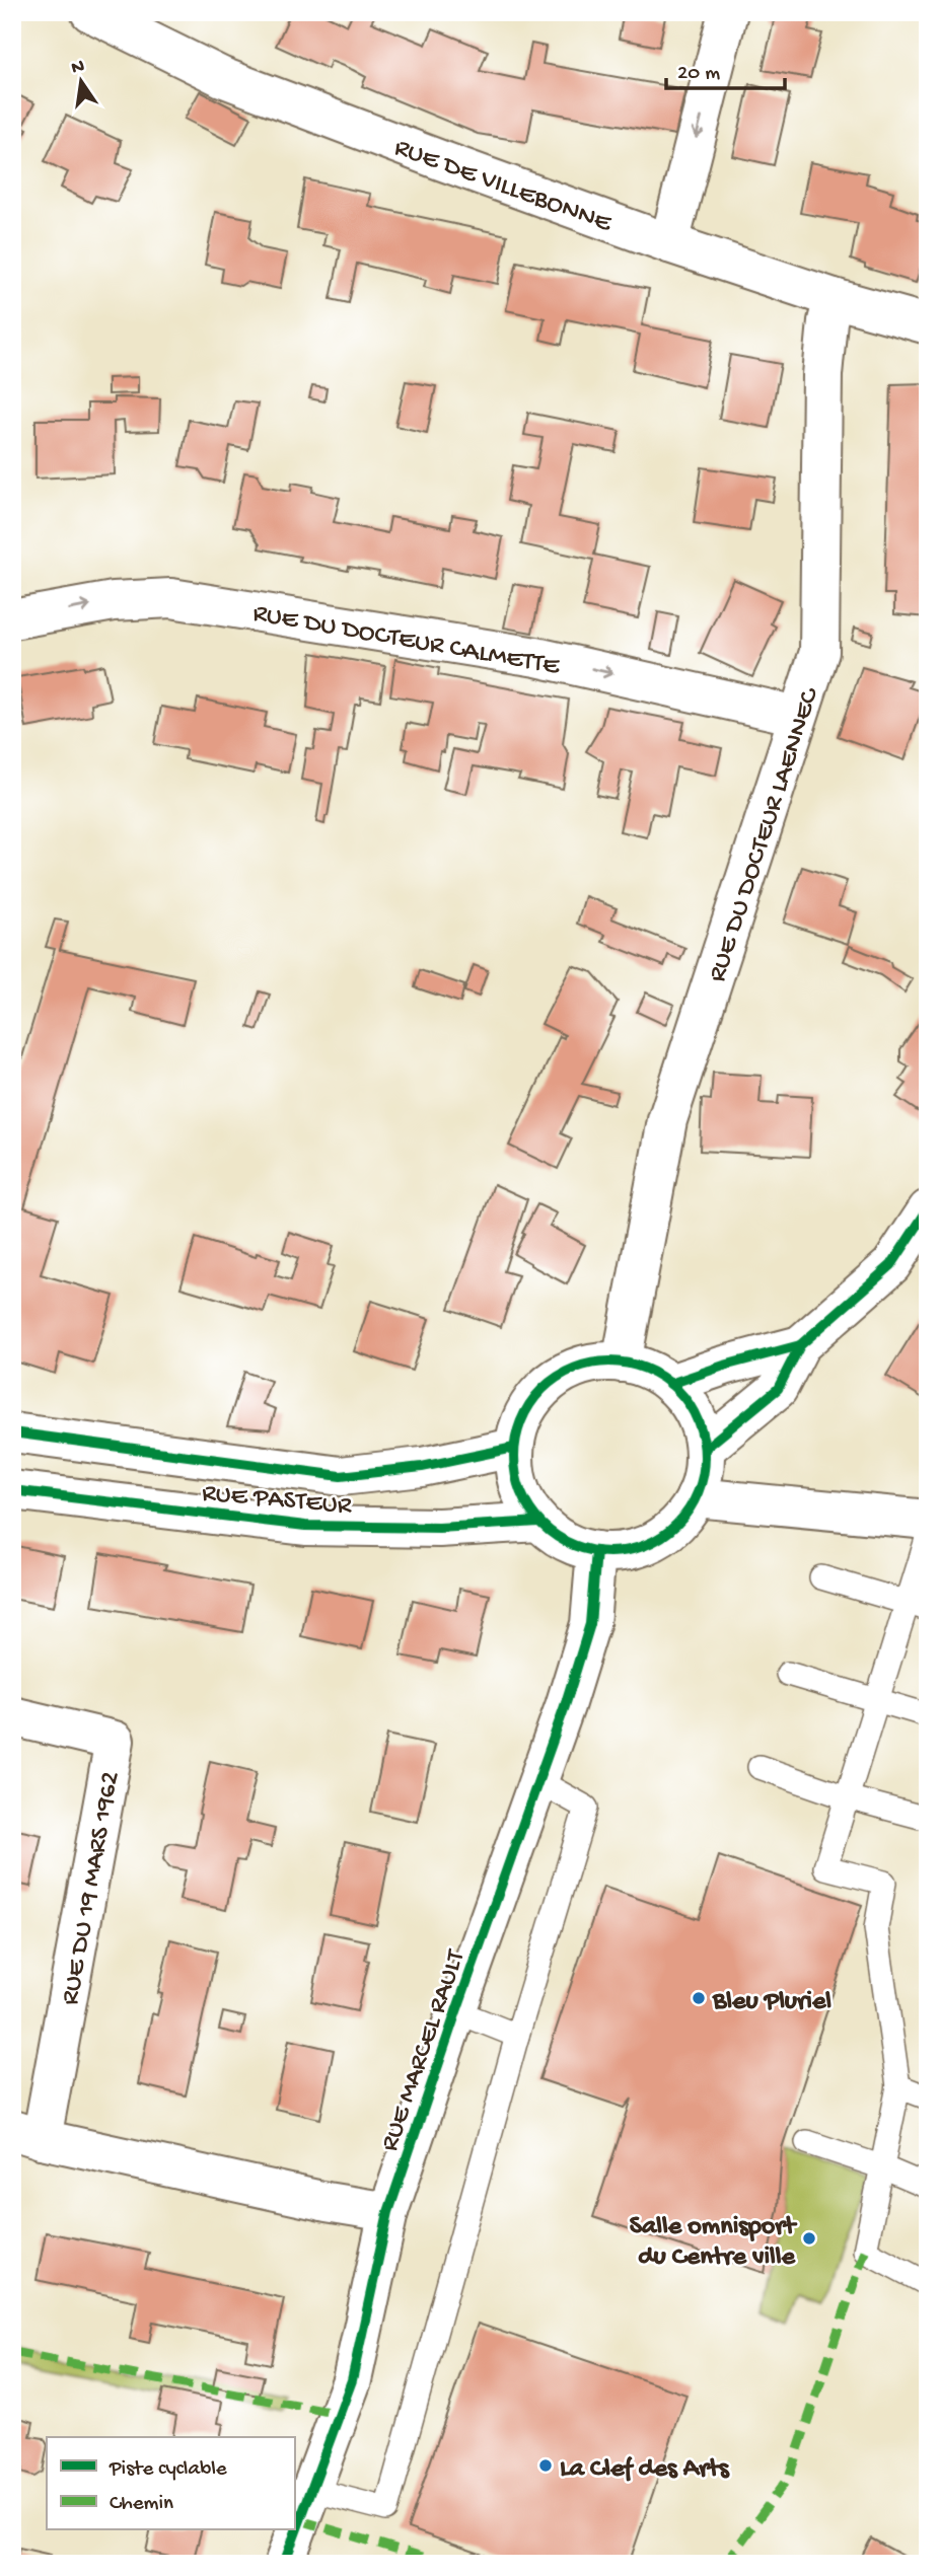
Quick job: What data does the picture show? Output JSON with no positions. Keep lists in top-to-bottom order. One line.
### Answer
{"streets":{"street":["RUE DE VILLEBONNE","RUE DU DOCTEUR CALMETTE","RUE DU DOCTEUR LAENNEC","RUE PASTEUR","RUE DU 19 MARS 1962","RUE MARCEL RAULT"]},"crossings":[["RUE DE VILLEBONNE","RUE DU DOCTEUR LAENNEC"],["RUE DU DOCTEUR CALMETTE","RUE DU DOCTEUR LAENNEC"],["RUE DU DOCTEUR LAENNEC","RUE PASTEUR"],["RUE DU DOCTEUR LAENNEC","RUE MARCEL RAULT"],["RUE PASTEUR","RUE MARCEL RAULT"],["RUE DU 19 MARS 1962","RUE MARCEL RAULT"]],"one_way":["RUE DU DOCTEUR CALMETTE"],"places":["Bleu Pluriel","Salle omnisport du Centre ville","La Clef des Arts"],"legend":["Piste cyclable","Chemin"],"scale_bar":"20 m","north":"top"}
